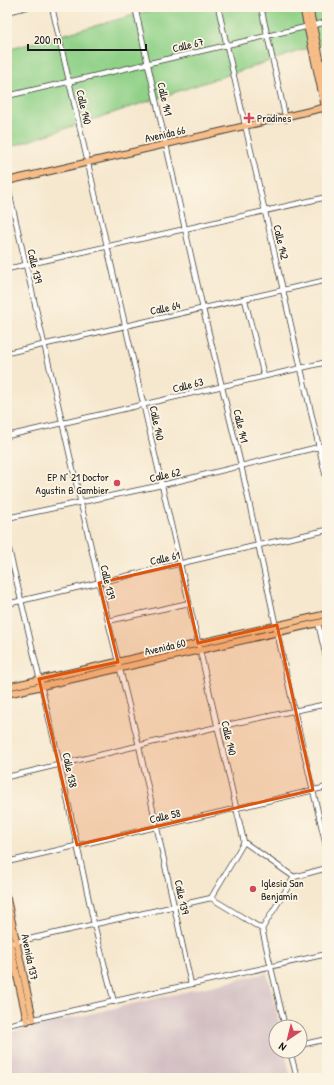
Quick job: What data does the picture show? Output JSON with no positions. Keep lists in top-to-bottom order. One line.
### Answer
{"streets":{"main road":["Avenida 66","Avenida 60","Avenida 137"],"street":["Calle 67","Calle 141","Calle 140","Calle 142","Calle 139","Calle 64","Calle 63","Calle 62","Calle 61","Calle 138","Calle 58"]},"crossings":[["Calle 67","Calle 141"],["Calle 67","Calle 140"],["Calle 67","Calle 142"],["Calle 141","Avenida 66"],["Calle 141","Calle 64"],["Calle 141","Calle 63"],["Calle 141","Calle 62"],["Calle 141","Calle 61"],["Calle 141","Avenida 60"],["Calle 141","Calle 58"],["Calle 140","Avenida 66"],["Calle 140","Calle 64"],["Calle 140","Calle 63"],["Calle 140","Calle 62"],["Calle 140","Calle 61"],["Calle 140","Avenida 60"],["Calle 140","Calle 58"],["Avenida 66","Calle 142"],["Avenida 66","Calle 139"],["Calle 142","Calle 64"],["Calle 142","Calle 63"],["Calle 142","Calle 62"],["Calle 139","Calle 64"],["Calle 139","Calle 63"],["Calle 139","Calle 62"],["Calle 139","Calle 61"],["Calle 139","Avenida 60"],["Calle 139","Calle 58"],["Calle 61","Calle 138"],["Avenida 60","Calle 138"],["Calle 138","Calle 58"]],"places":{"health":["Pradines"],"other":["EP N° 21 Doctor Agustin B Gambier","Iglesia San Benjamín"]},"scale_bar":"200 m","north":"bottom left"}
